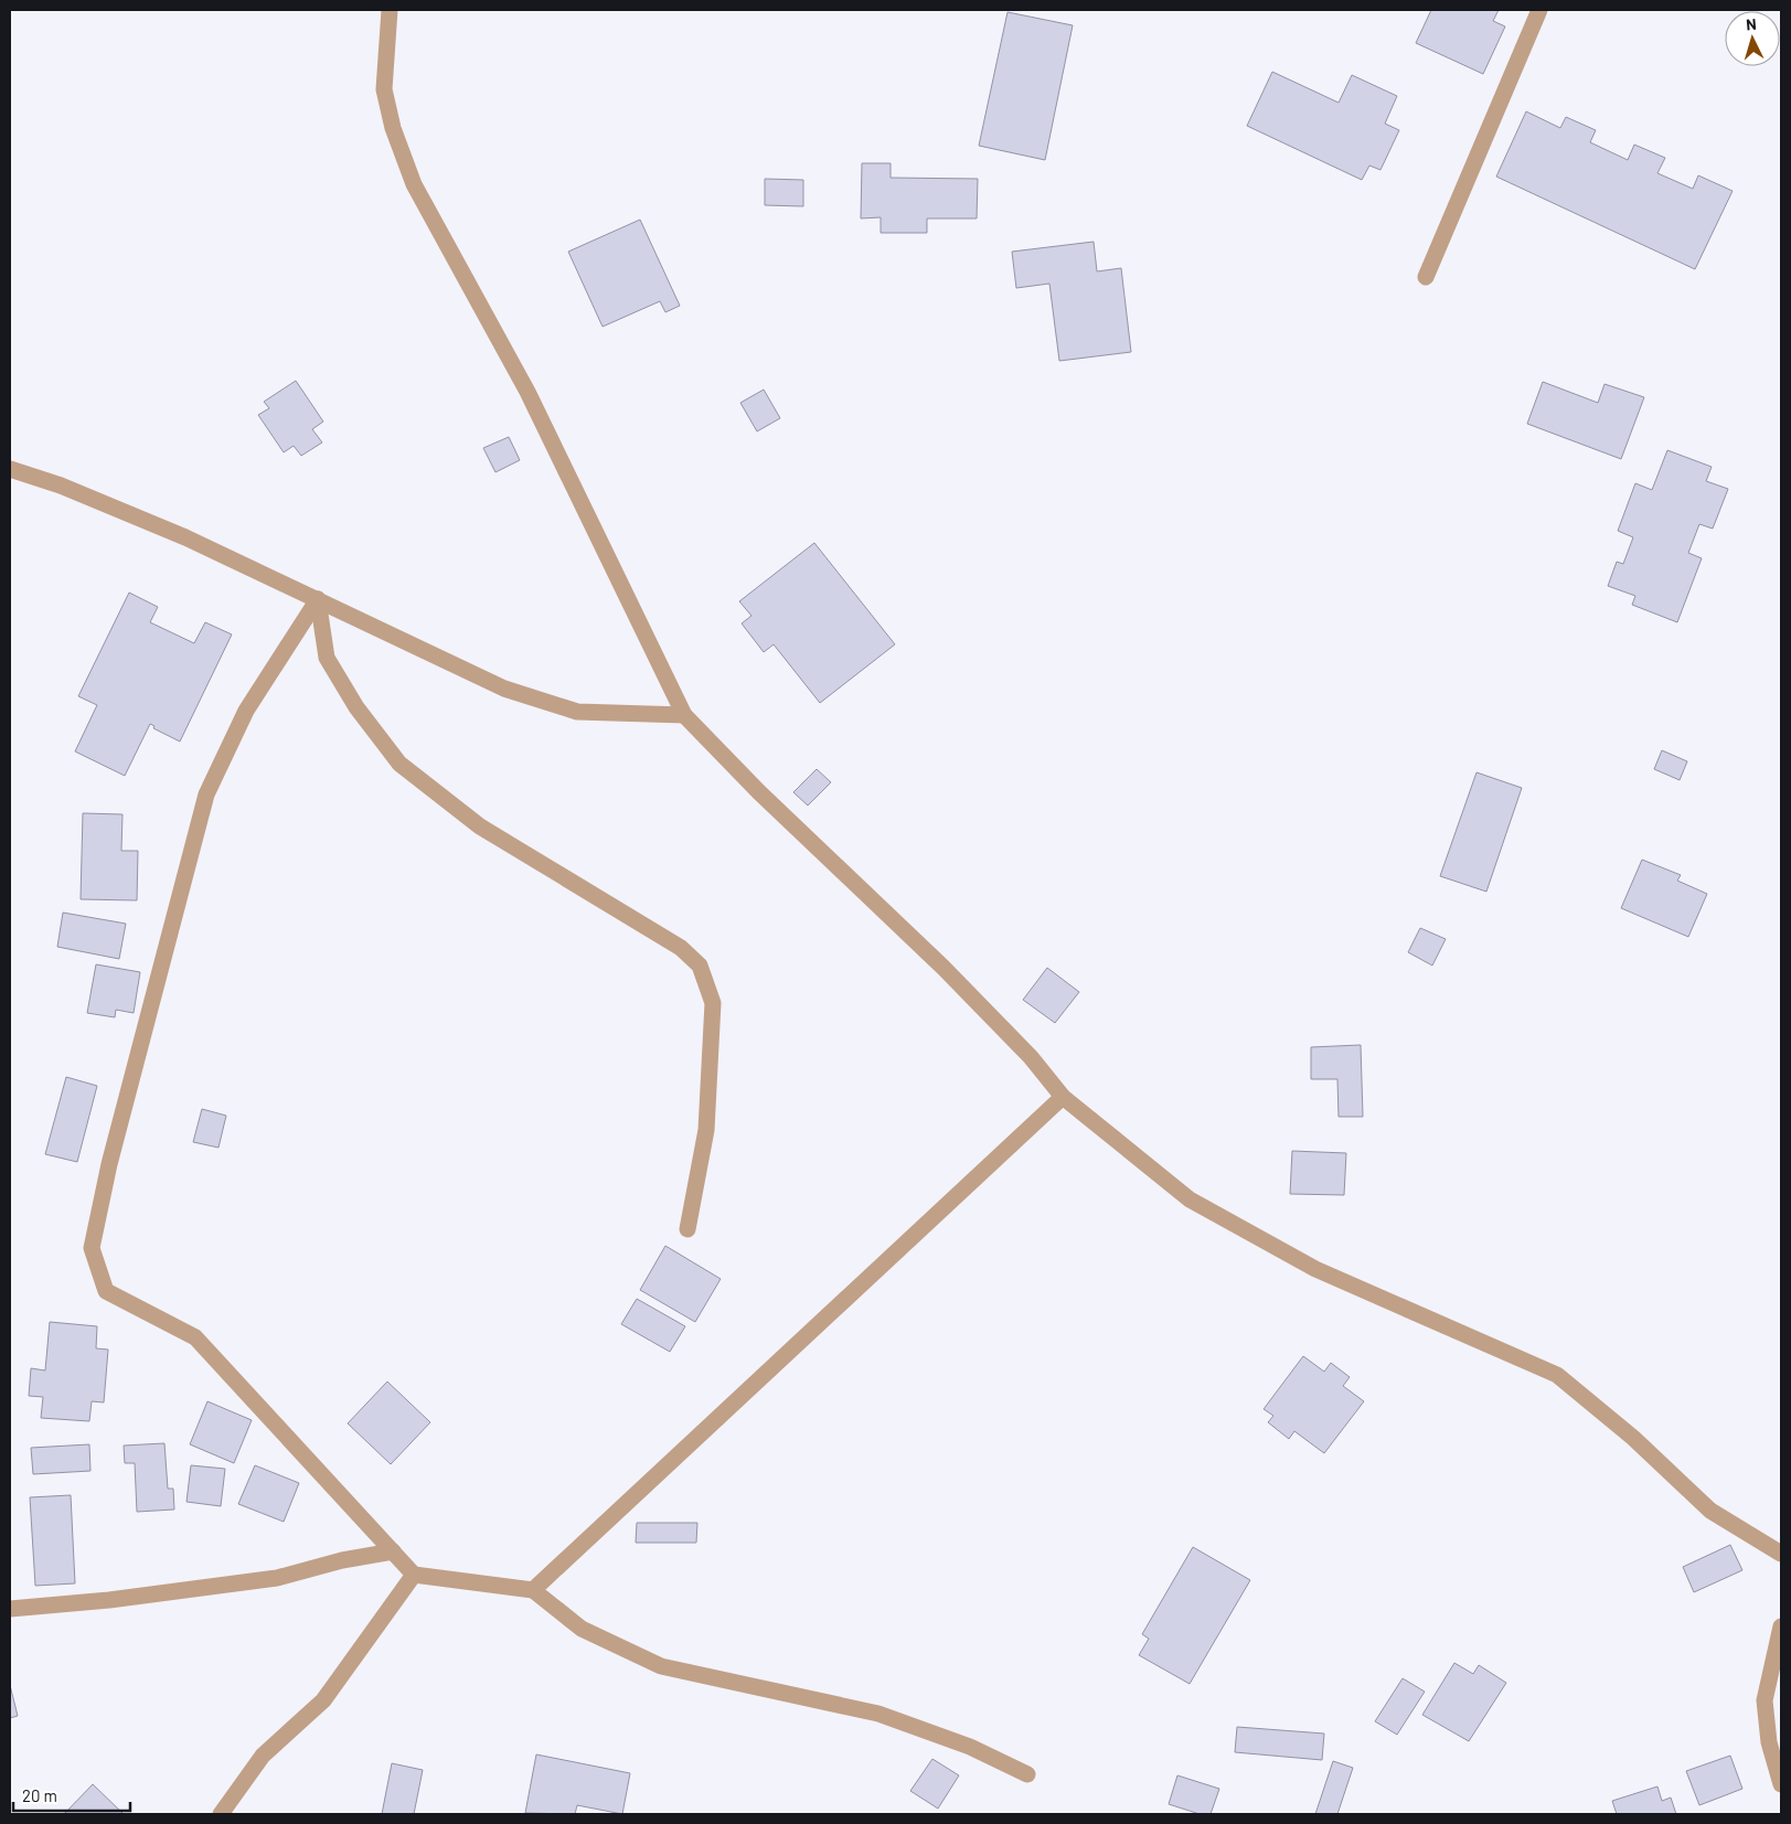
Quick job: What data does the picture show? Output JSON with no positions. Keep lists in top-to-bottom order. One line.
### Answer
{"scale_bar":"20 m","north":"top"}
